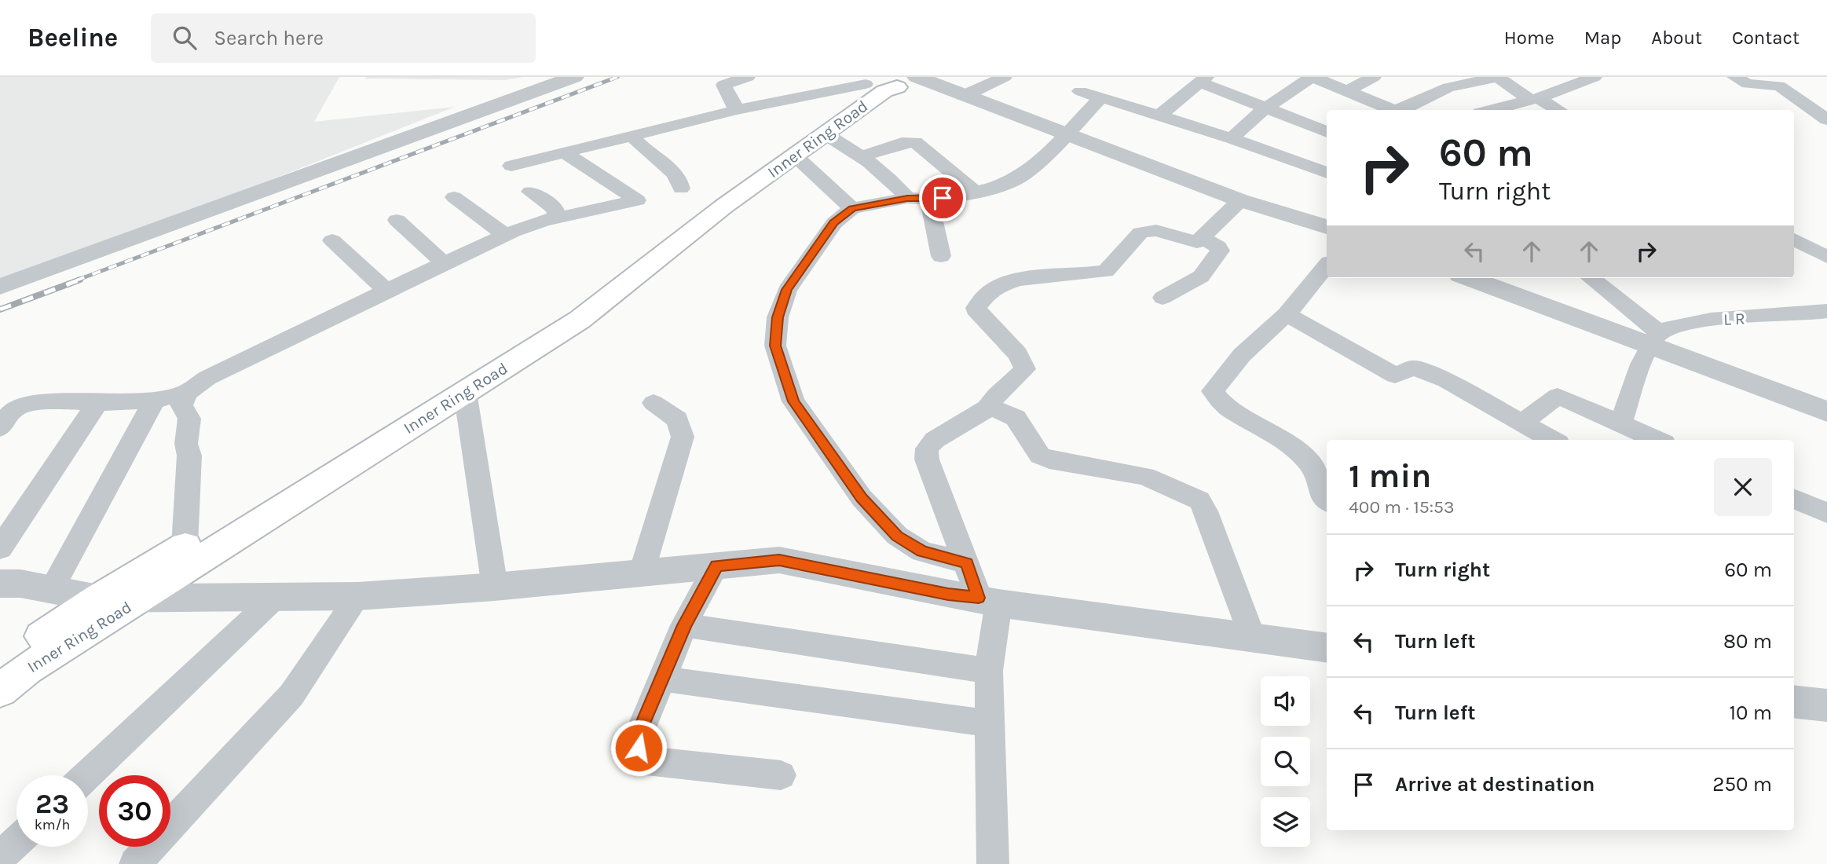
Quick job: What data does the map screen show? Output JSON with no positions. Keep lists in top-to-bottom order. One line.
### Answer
{"streets":{"main road":["Inner Ring Road"],"street":["L R"]},"page":{"header":"Beeline","search":"Search here","nav":["Home","Map","About","Contact"],"turn":["60 m","Turn right"],"heading":["1 min","400 m · 15:53"],"list":[{"name":"Turn right","value":"60 m"},{"name":"Turn left","value":"80 m"},{"name":"Turn left","value":"10 m"},{"name":"Arrive at destination","value":"250 m"}],"speed":"23 km/h","limit":"30"}}
